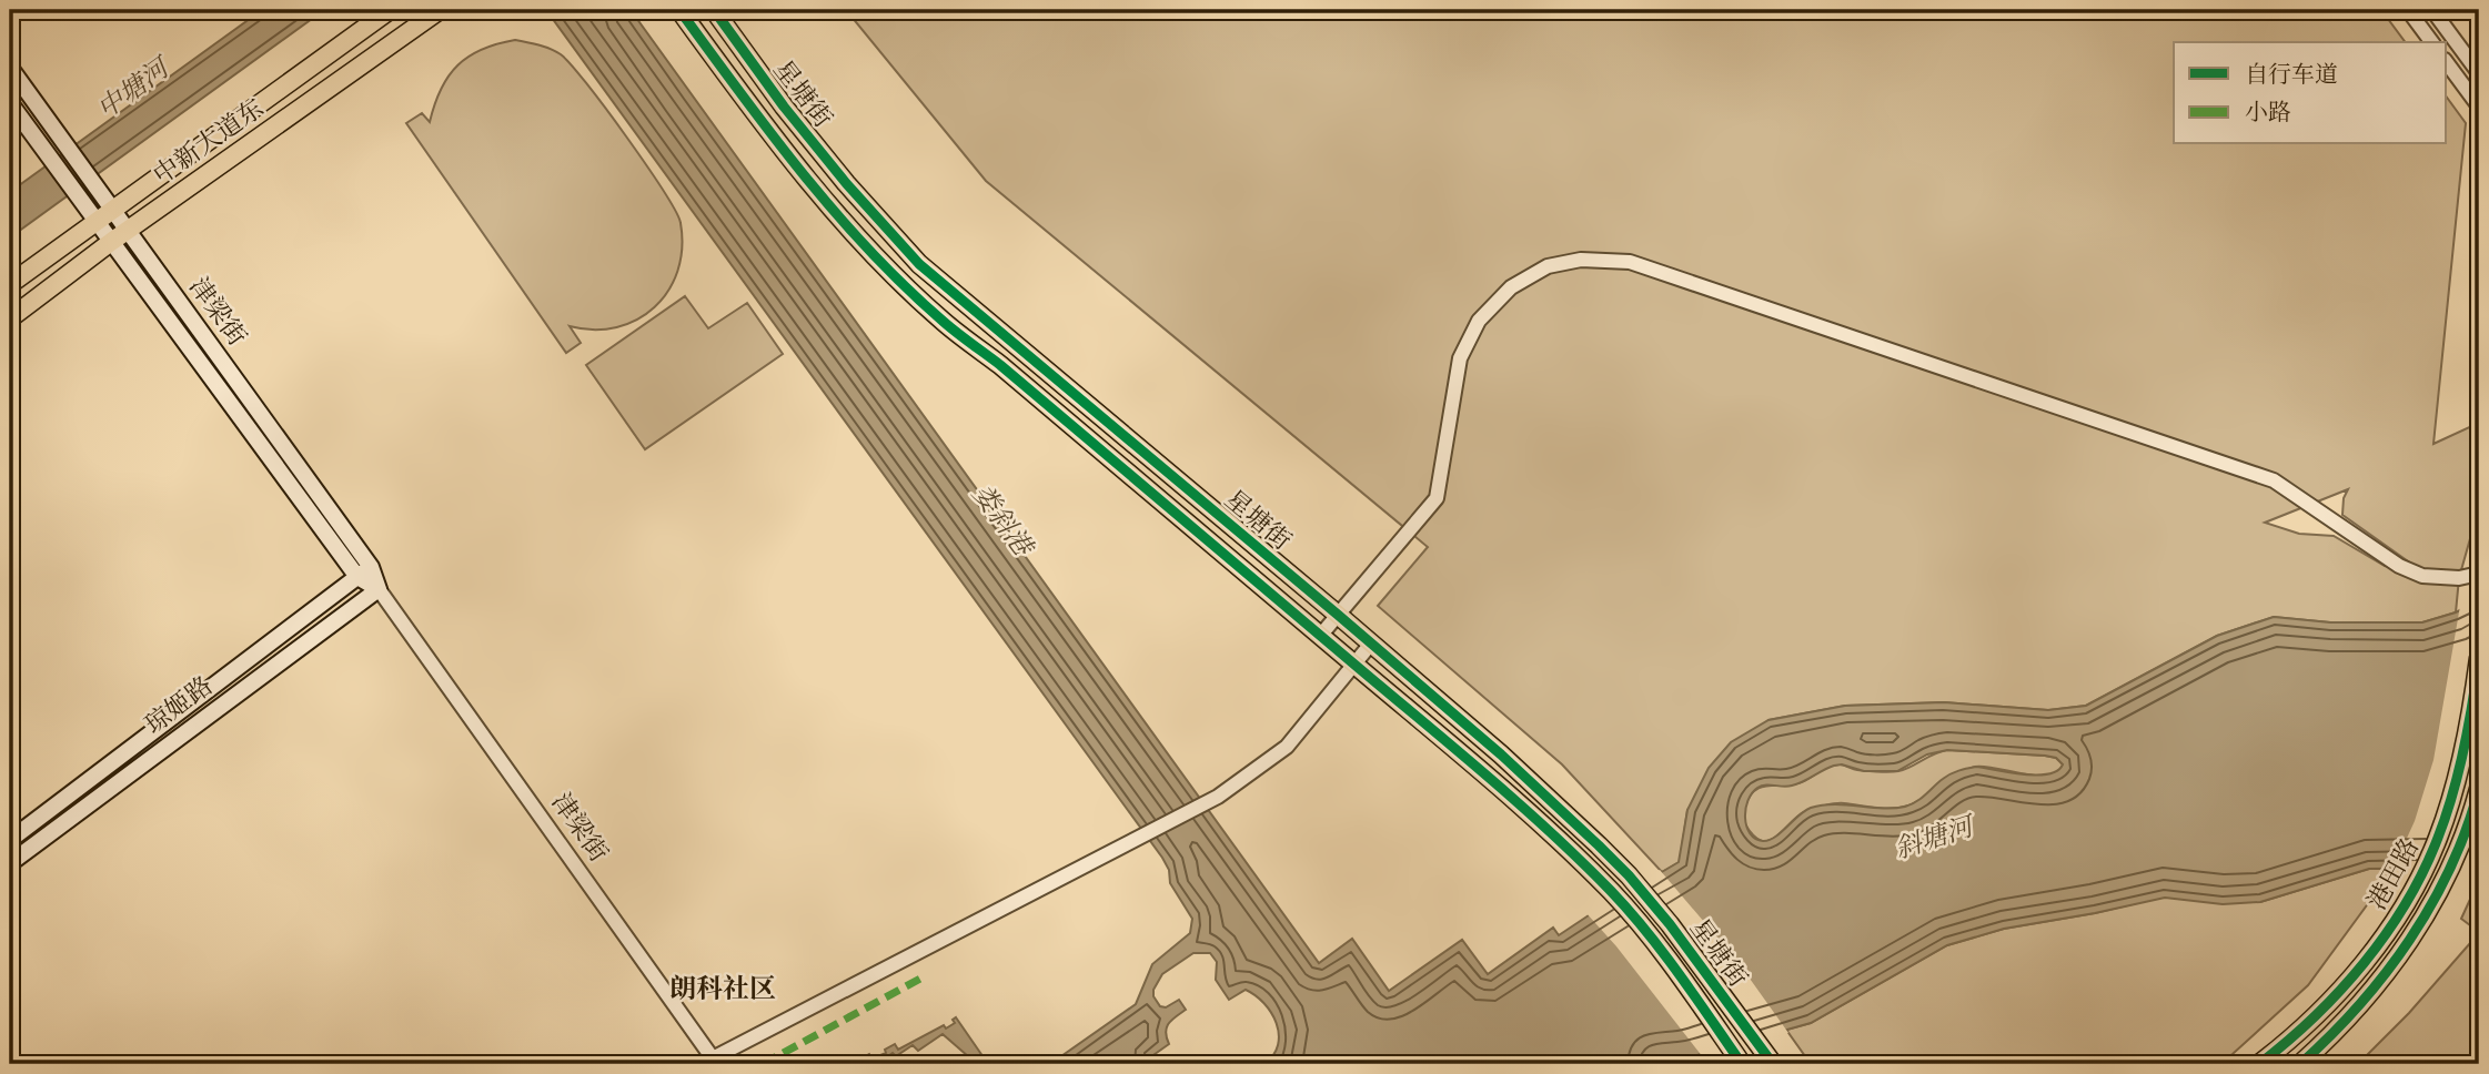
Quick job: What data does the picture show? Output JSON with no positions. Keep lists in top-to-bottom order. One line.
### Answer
{"streets":{"main road":["星塘街","中新大道东","津梁街","琼姬路","港田路"]},"crossings":[["中新大道东","津梁街"],["津梁街","琼姬路"]],"districts":["朗科社区"],"water":["中塘河","娄斜港","斜塘河"],"legend":["自行车道","小路"]}
